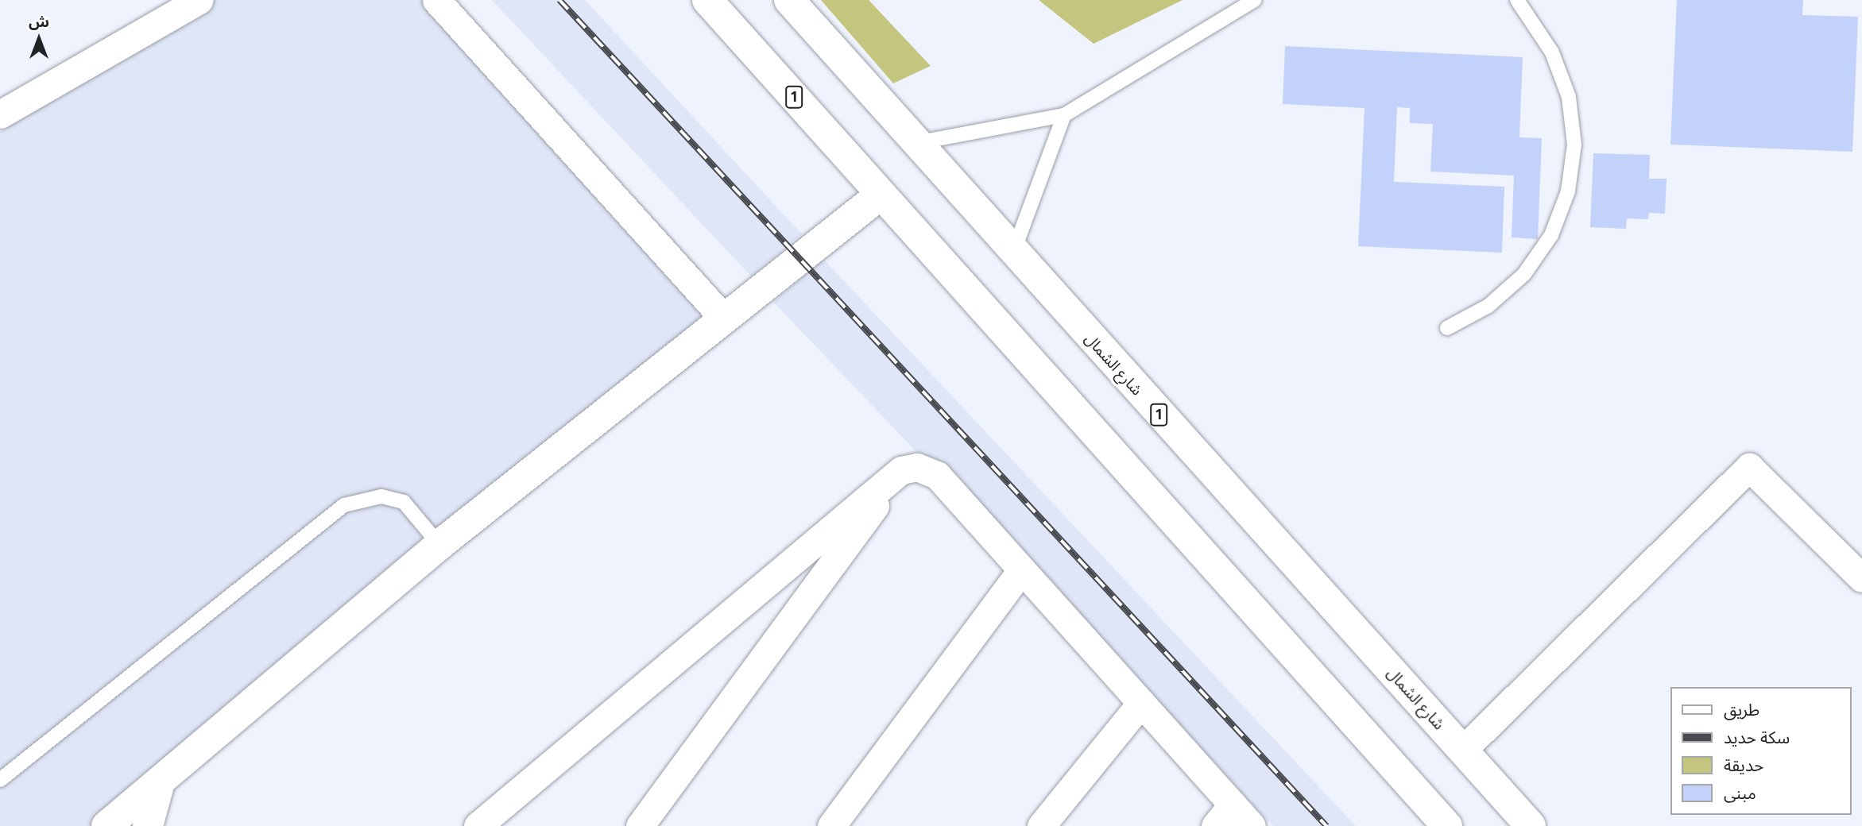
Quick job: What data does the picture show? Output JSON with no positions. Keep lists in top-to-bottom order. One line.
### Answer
{"streets":{"main road":["1","شارع الشمال"]},"legend":["طريق","سكة حديد","حديقة","مبنى"],"north":"top"}
